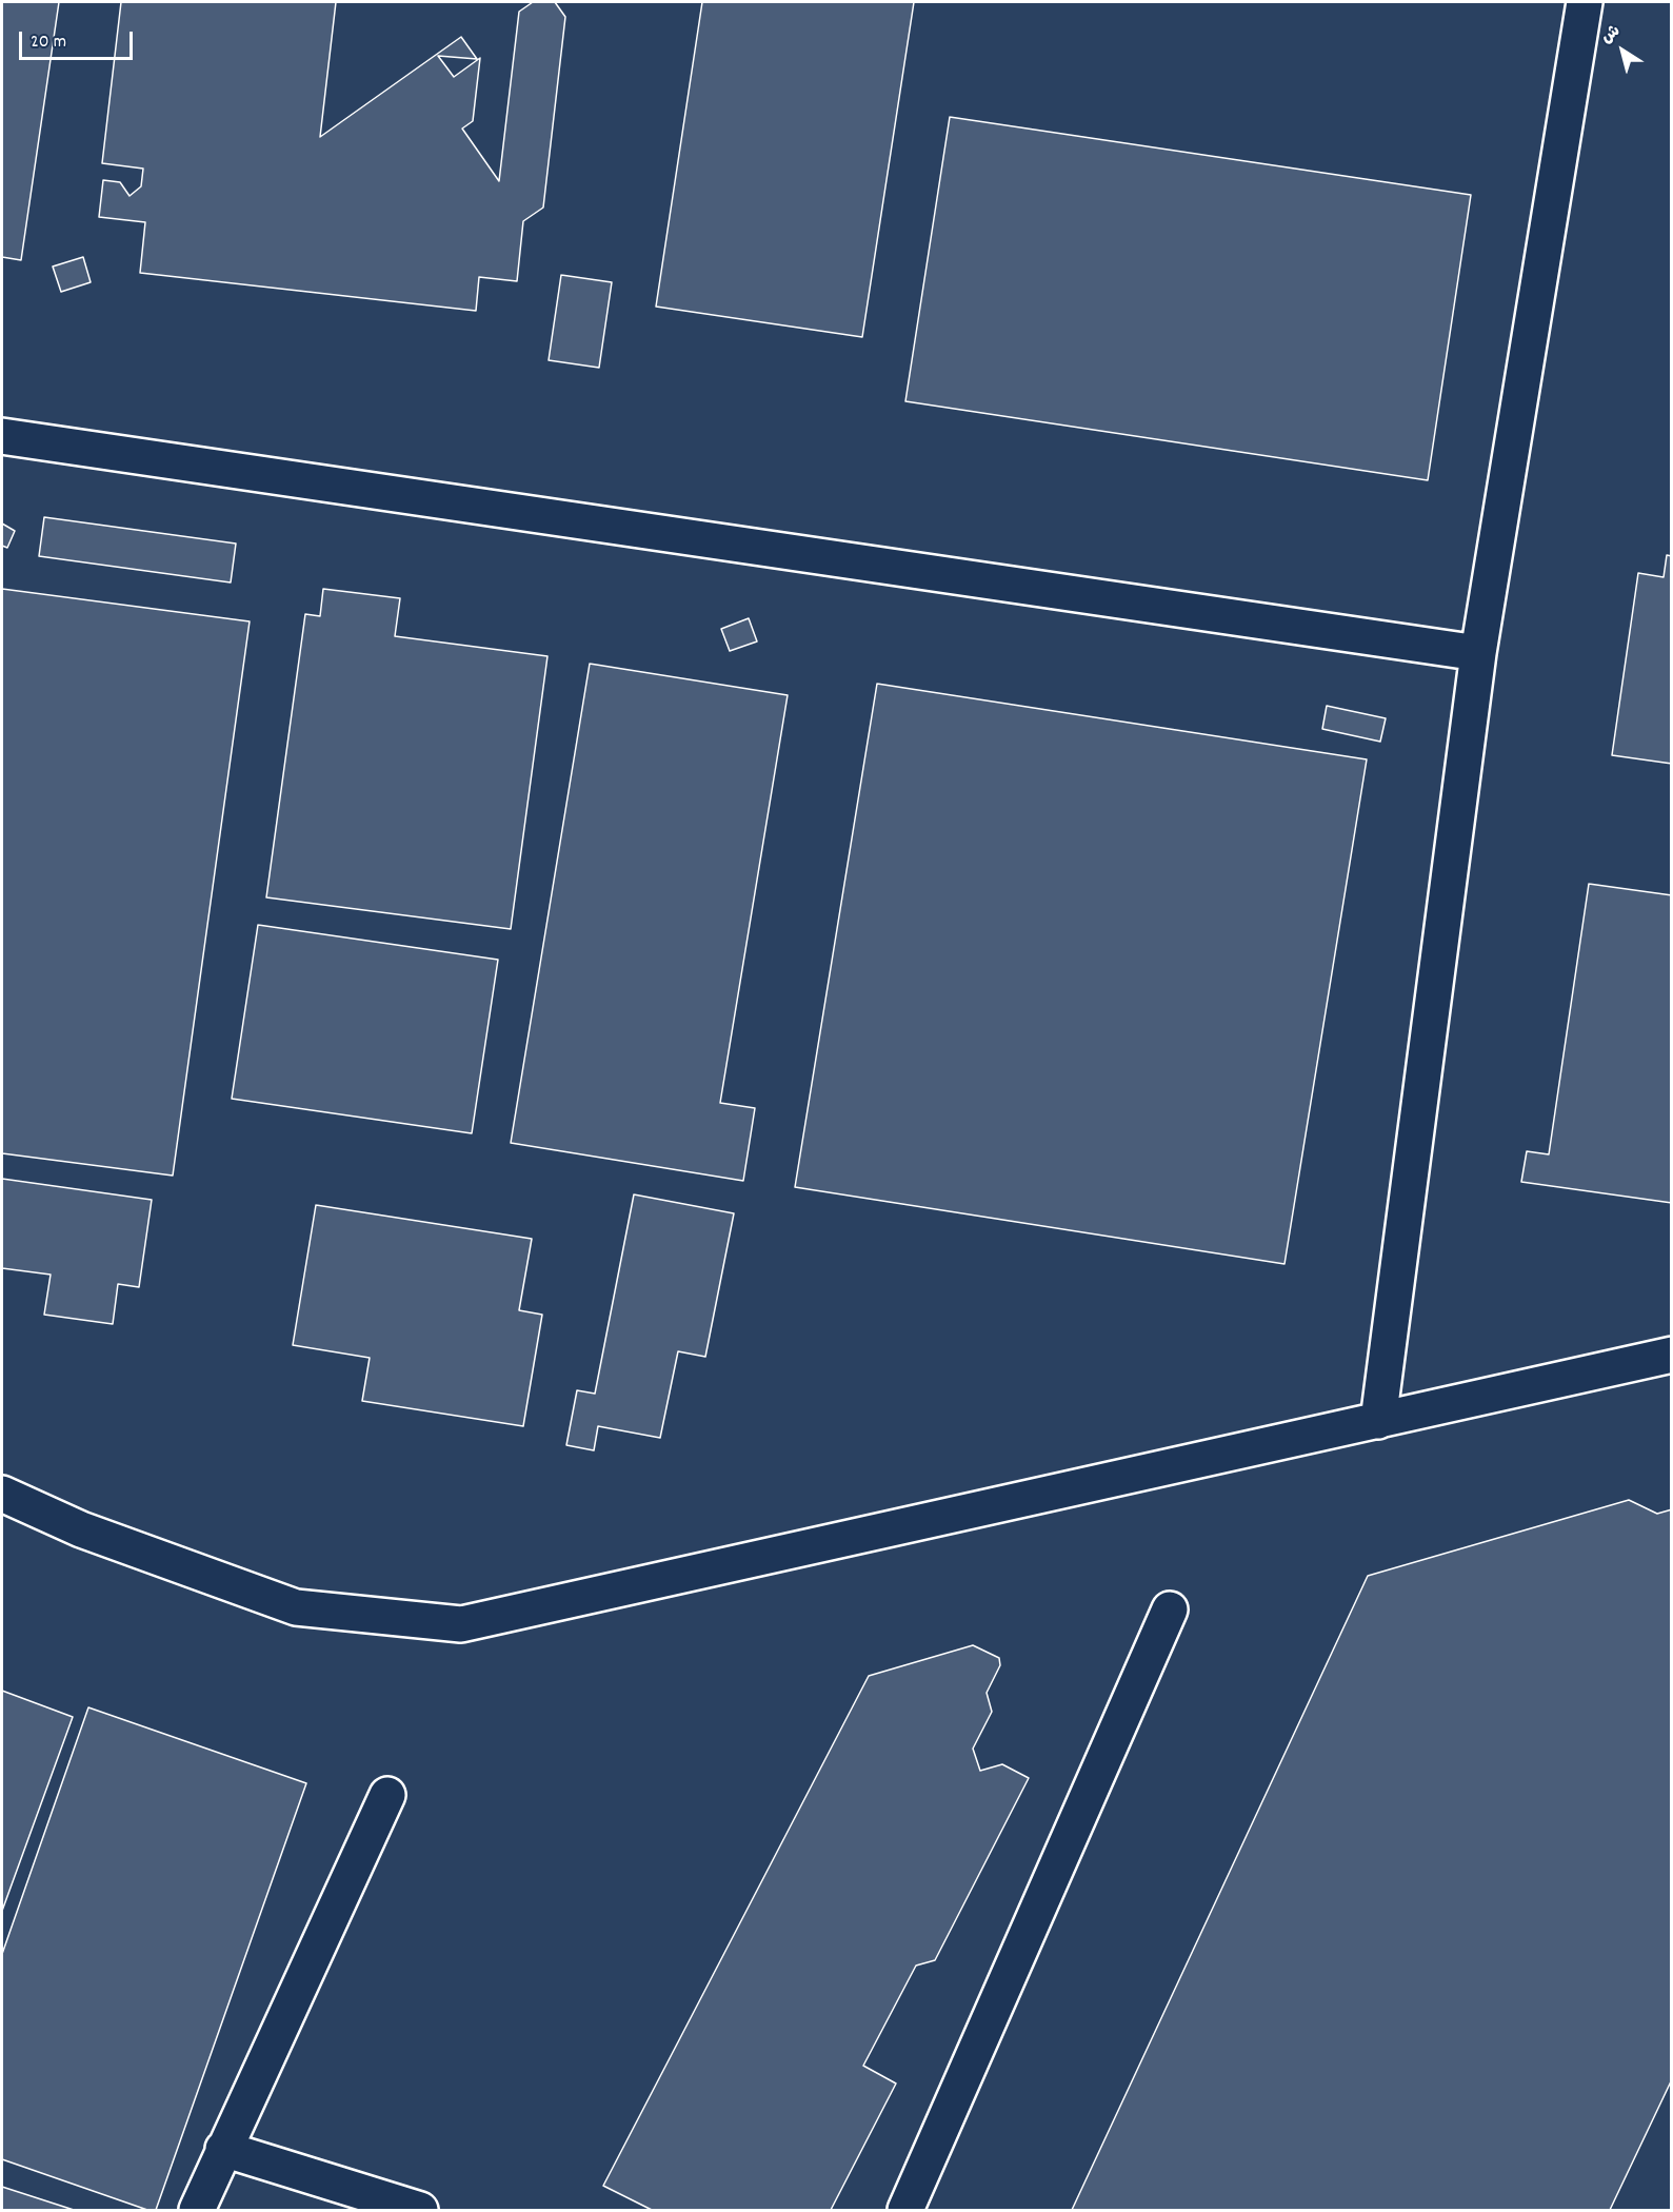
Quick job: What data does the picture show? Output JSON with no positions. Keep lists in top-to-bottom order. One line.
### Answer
{"scale_bar":"20 m","north":"top left"}
